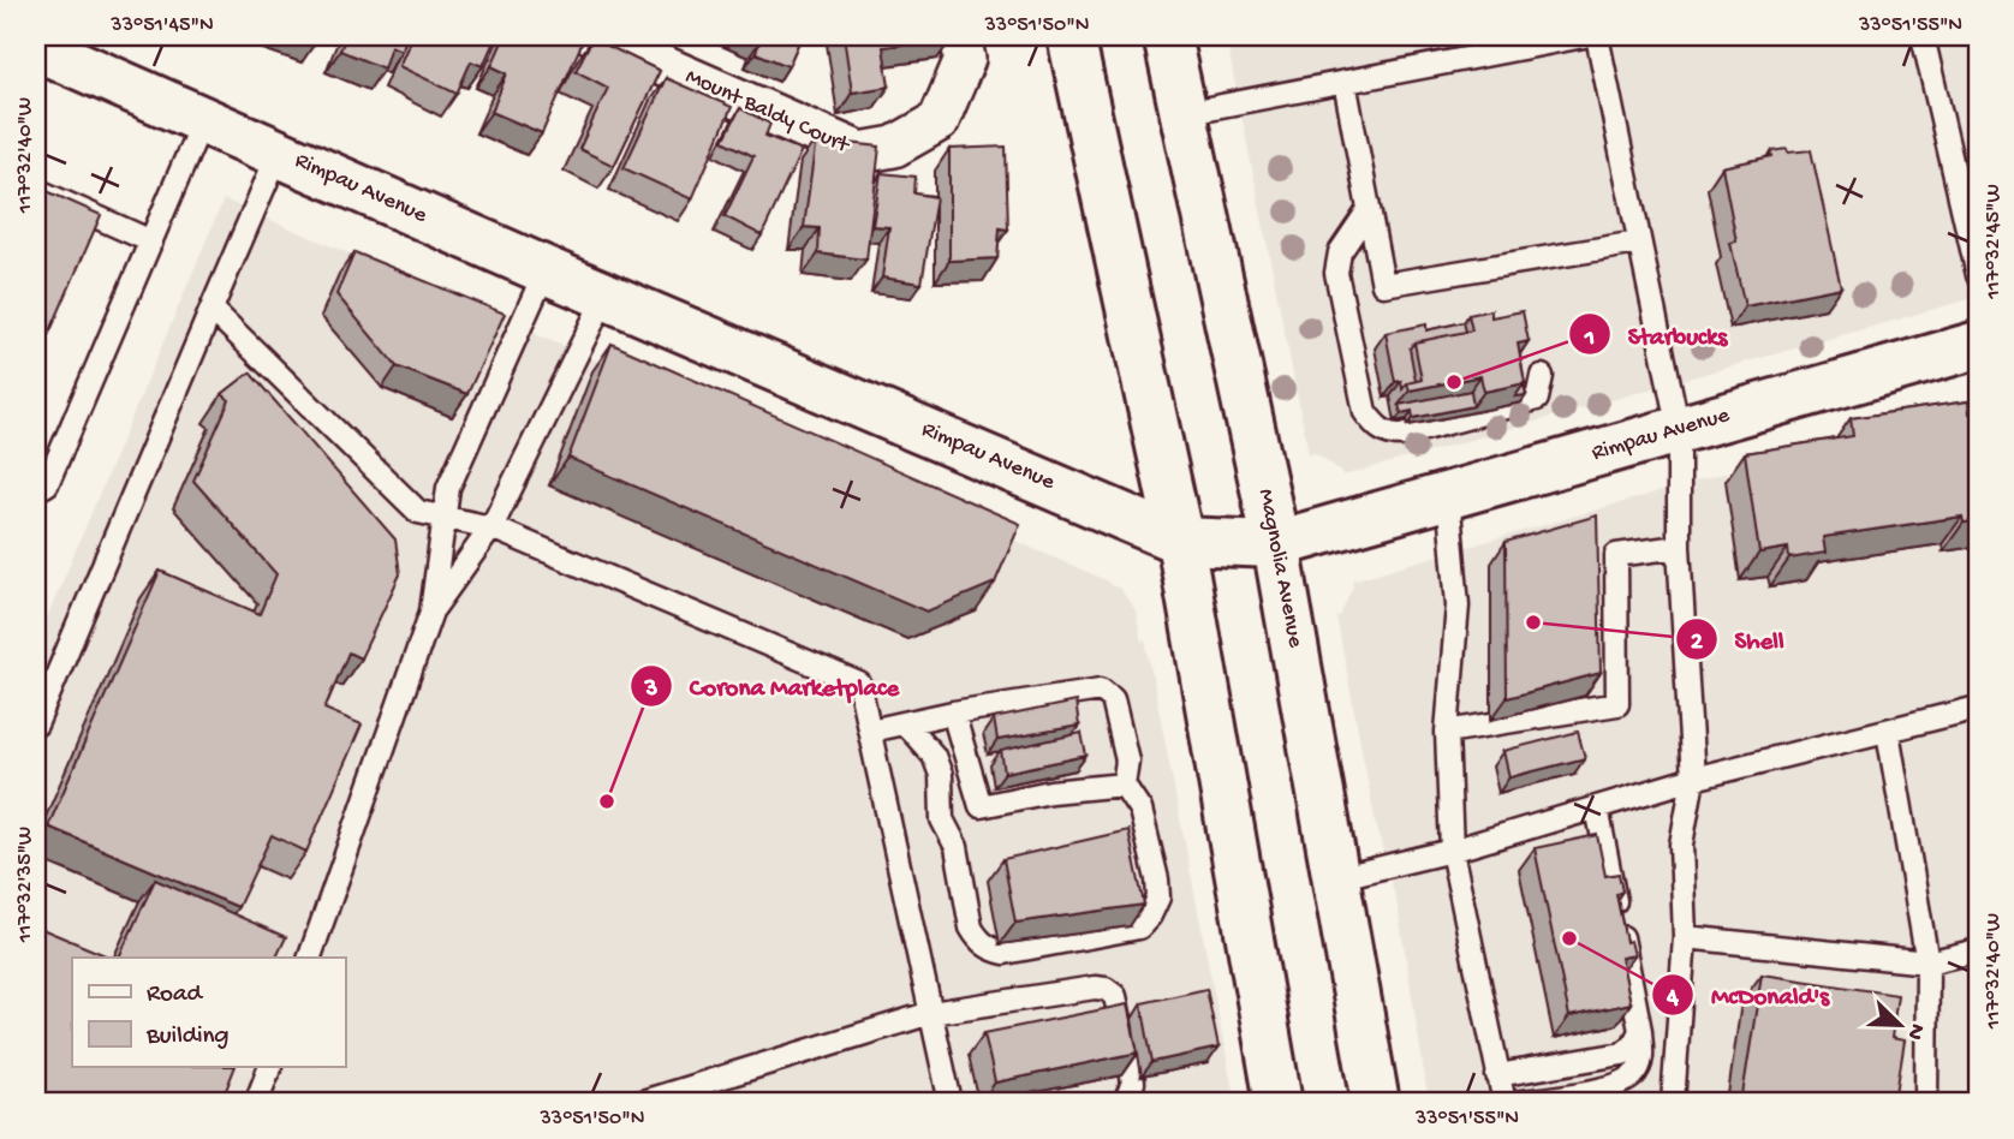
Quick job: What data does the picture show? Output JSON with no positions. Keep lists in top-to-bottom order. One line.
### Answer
{"streets":{"main road":["Rimpau Avenue","Magnolia Avenue"],"street":["Mount Baldy Court"]},"crossings":[["Rimpau Avenue","Magnolia Avenue"]],"places":["Starbucks","Shell","Corona Marketplace","McDonald's"],"legend":["Road","Building"],"north":"bottom right","coordinates":["33°51'45\"N","33°51'50\"N","33°51'55\"N","117°32'40\"W","117°32'45\"W","117°32'35\"W"]}
